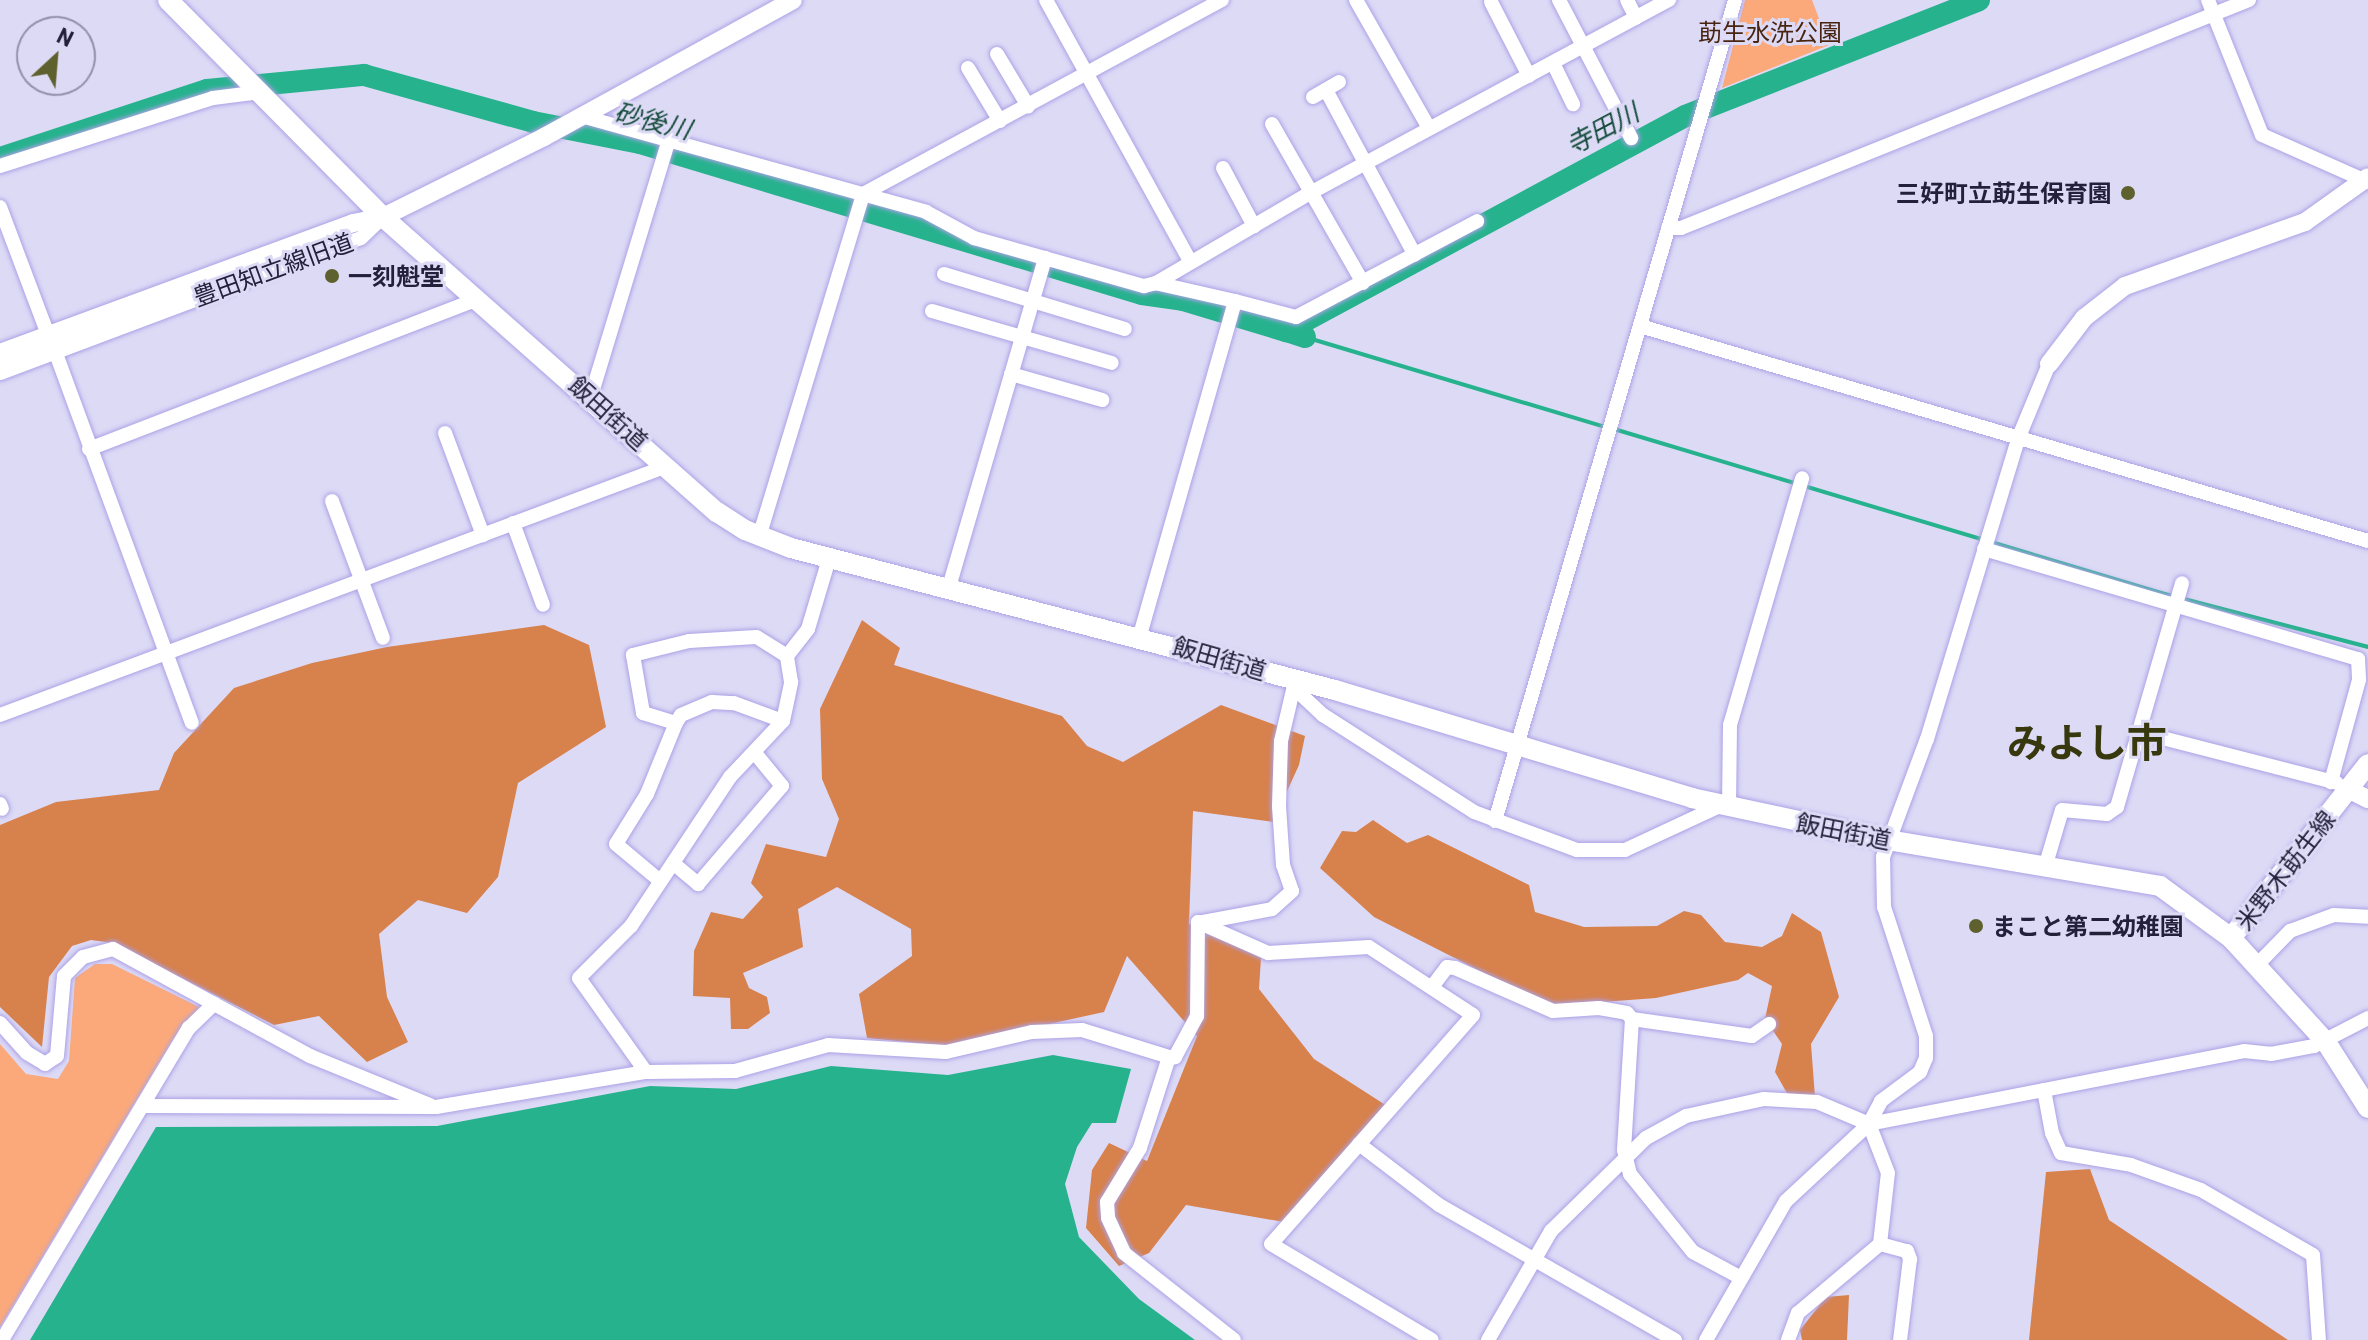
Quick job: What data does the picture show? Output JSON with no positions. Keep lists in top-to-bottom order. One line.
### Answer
{"streets":{"main road":["飯田街道","米野木莇生線"],"street":["豊田知立線旧道"]},"crossings":[["豊田知立線旧道","飯田街道"],["飯田街道","米野木莇生線"]],"districts":["みよし市"],"water":["砂後川","寺田川"],"parks":["莇生水洗公園"],"places":["三好町立莇生保育園","一刻魁堂","まこと第二幼稚園"],"north":"top right"}
